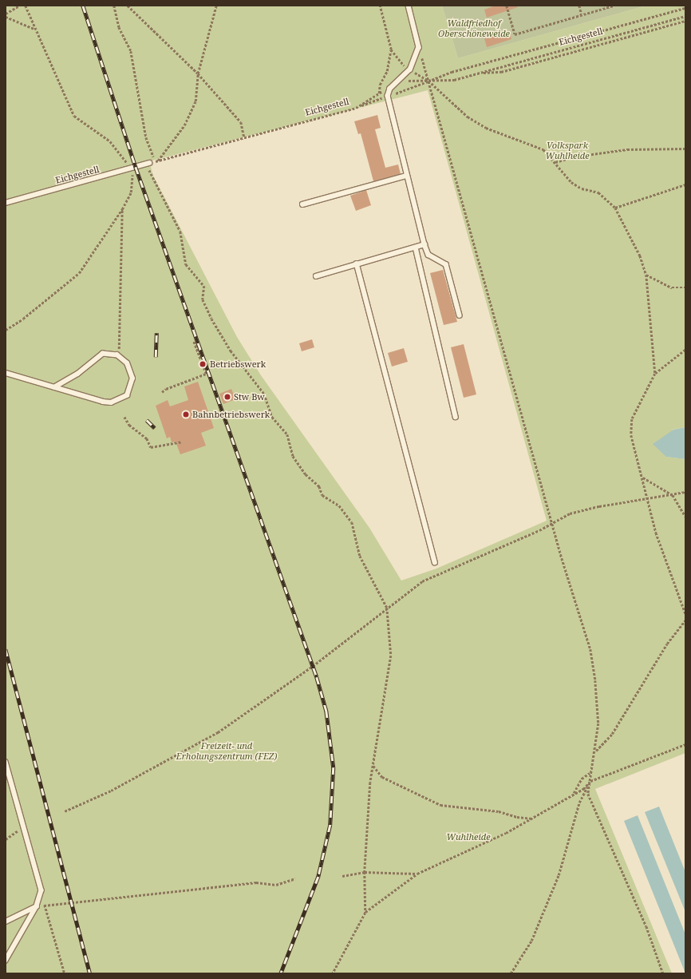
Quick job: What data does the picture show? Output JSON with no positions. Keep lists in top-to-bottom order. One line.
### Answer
{"streets":{"lane":["Eichgestell"]},"parks":["Waldfriedhof Oberschöneweide","Volkspark Wuhlheide","Freizeit- und Erholungszentrum (FEZ)","Wuhlheide"],"places":["Betriebswerk","Stw Bw","Bahnbetriebswerk"]}
